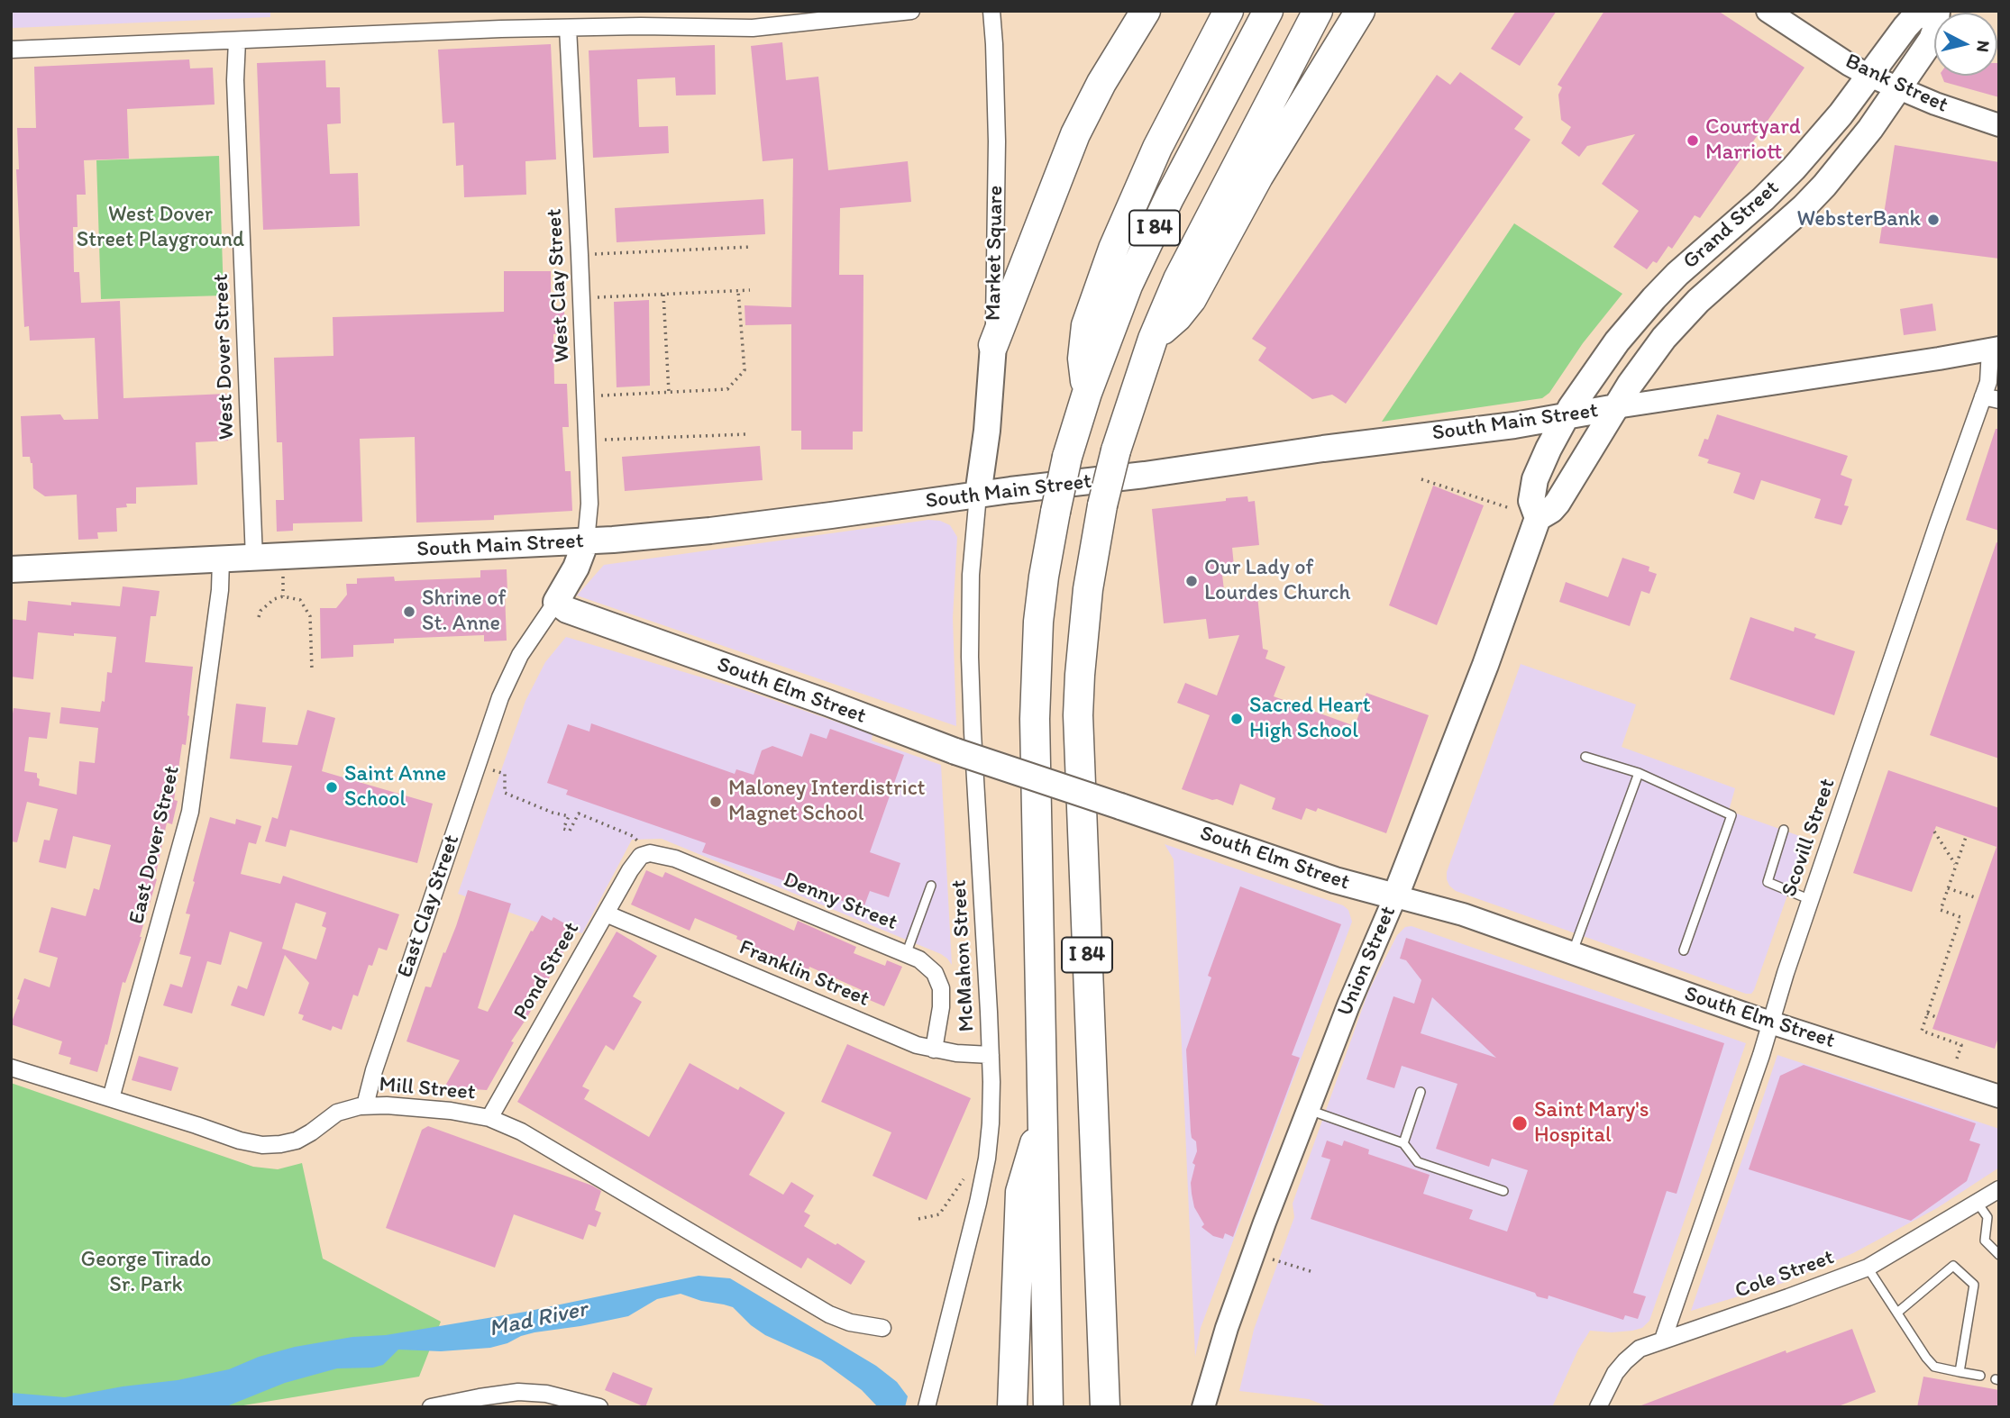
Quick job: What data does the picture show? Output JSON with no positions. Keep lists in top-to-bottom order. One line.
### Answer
{"streets":{"highway":["I 84"],"main road":["Bank Street","Grand Street","Market Square","South Main Street","South Elm Street","East Clay Street","Union Street"],"street":["West Clay Street","West Dover Street","Scovill Street","East Dover Street","Denny Street","McMahon Street","Pond Street","Franklin Street","Mill Street","Cole Street"]},"crossings":[["Bank Street","Grand Street"],["Grand Street","South Main Street"],["Grand Street","Union Street"],["Market Square","South Main Street"],["Market Square","McMahon Street"],["West Clay Street","South Main Street"],["West Clay Street","East Clay Street"],["West Dover Street","South Main Street"],["South Main Street","Scovill Street"],["South Main Street","East Dover Street"],["South Main Street","East Clay Street"],["South Main Street","McMahon Street"],["South Main Street","Union Street"],["South Elm Street","Scovill Street"],["South Elm Street","East Clay Street"],["South Elm Street","Union Street"],["Scovill Street","Cole Street"],["East Dover Street","Mill Street"],["Denny Street","Pond Street"],["Denny Street","Franklin Street"],["East Clay Street","Mill Street"],["McMahon Street","Franklin Street"],["Pond Street","Franklin Street"],["Pond Street","Mill Street"]],"water":["Mad River"],"parks":["West Dover Street Playground","George Tirado Sr. Park"],"places":["Courtyard Marriott","WebsterBank","Our Lady of Lourdes Church","Shrine of St. Anne","Sacred Heart High School","Saint Anne School","Maloney Interdistrict Magnet School","Saint Mary's Hospital"],"north":"right"}
